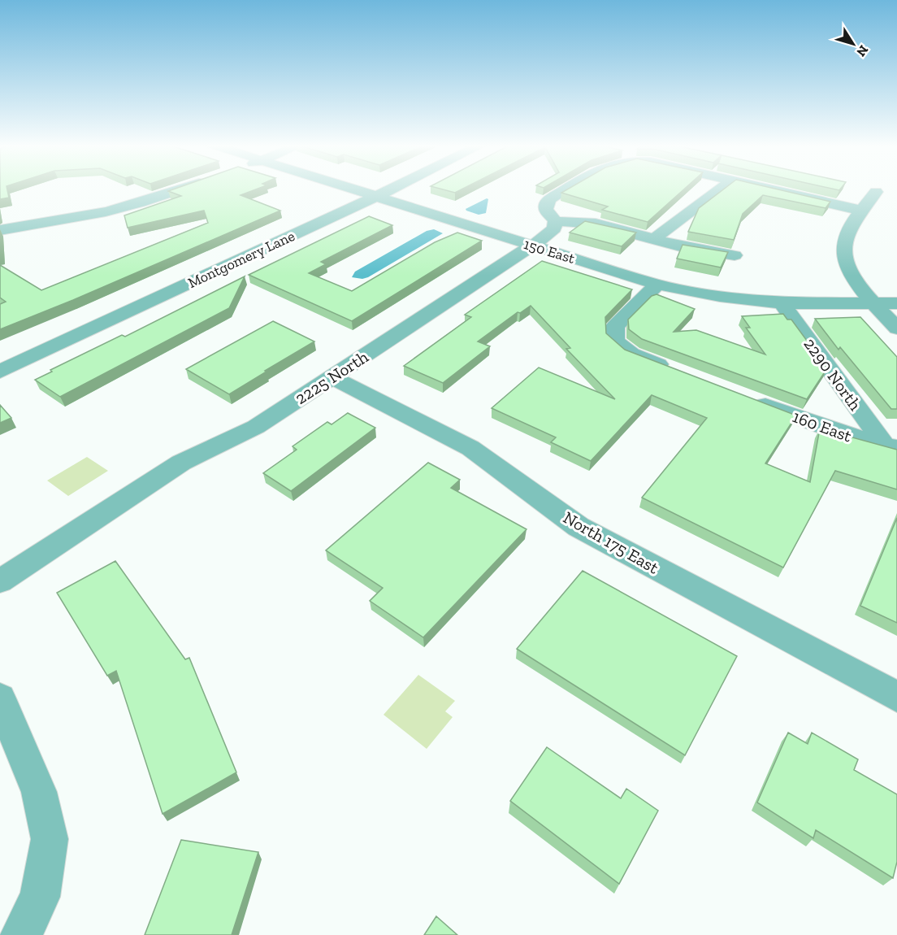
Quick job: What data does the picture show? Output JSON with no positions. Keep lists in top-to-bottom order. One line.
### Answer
{"streets":{"street":["150 East","Montgomery Lane","2290 North","2225 North","160 East","North 175 East"]},"crossings":[["150 East","Montgomery Lane"],["150 East","2290 North"],["150 East","2225 North"],["2290 North","160 East"],["2225 North","North 175 East"]],"north":"bottom right"}
